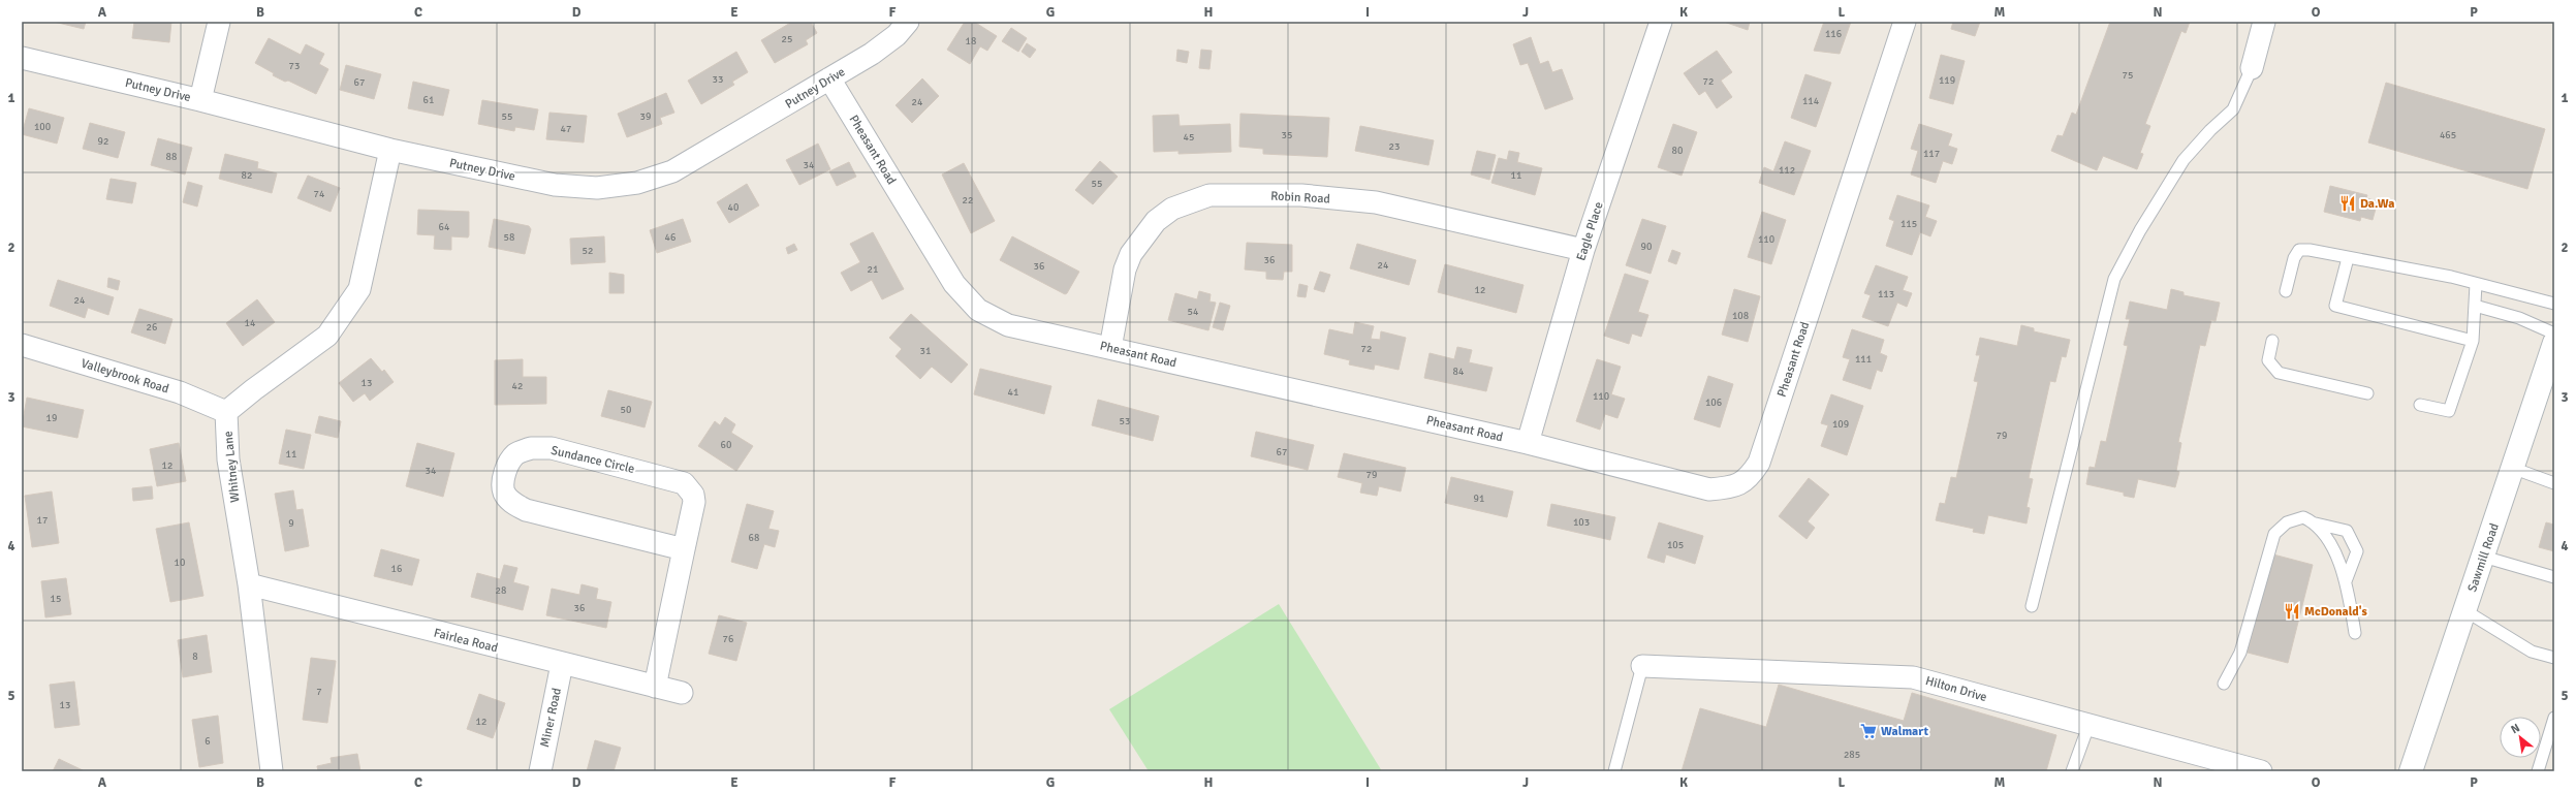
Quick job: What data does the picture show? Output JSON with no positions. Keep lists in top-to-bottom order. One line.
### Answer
{"streets":{"main road":["Sawmill Road"],"street":["Putney Drive","Pheasant Road","Robin Road","Eagle Place","Valleybrook Road","Sundance Circle","Whitney Lane","Fairlea Road","Hilton Drive","Miner Road"]},"crossings":[["Putney Drive","Pheasant Road"],["Pheasant Road","Robin Road"],["Pheasant Road","Eagle Place"],["Robin Road","Eagle Place"],["Valleybrook Road","Whitney Lane"],["Sundance Circle","Fairlea Road"],["Whitney Lane","Fairlea Road"],["Fairlea Road","Miner Road"]],"places":{"restaurant":["Da.Wa","McDonald's"],"supermarket":["Walmart"]},"house_numbers":["116","25","18","73","75","33","119","72","67","61","114","24","55","39","100","47","35","465","45","92","23","80","117","88","34","112","82","11","55","74","22","40","115","64","58","46","110","90","52","36","24","36","21","12","113","24","54","108","14","26","72","31","111","84","13","42","41","110","106","50","19","53","109","79","60","67","11","12","34","79","91","17","103","9","68","105","10","16","28","15","36","76","8","7","13","12","6","285"],"north":"top left","grid":{"columns":["A","B","C","D","E","F","G","H","I","J","K","L","M","N","O","P"],"rows":["1","2","3","4","5"]}}
